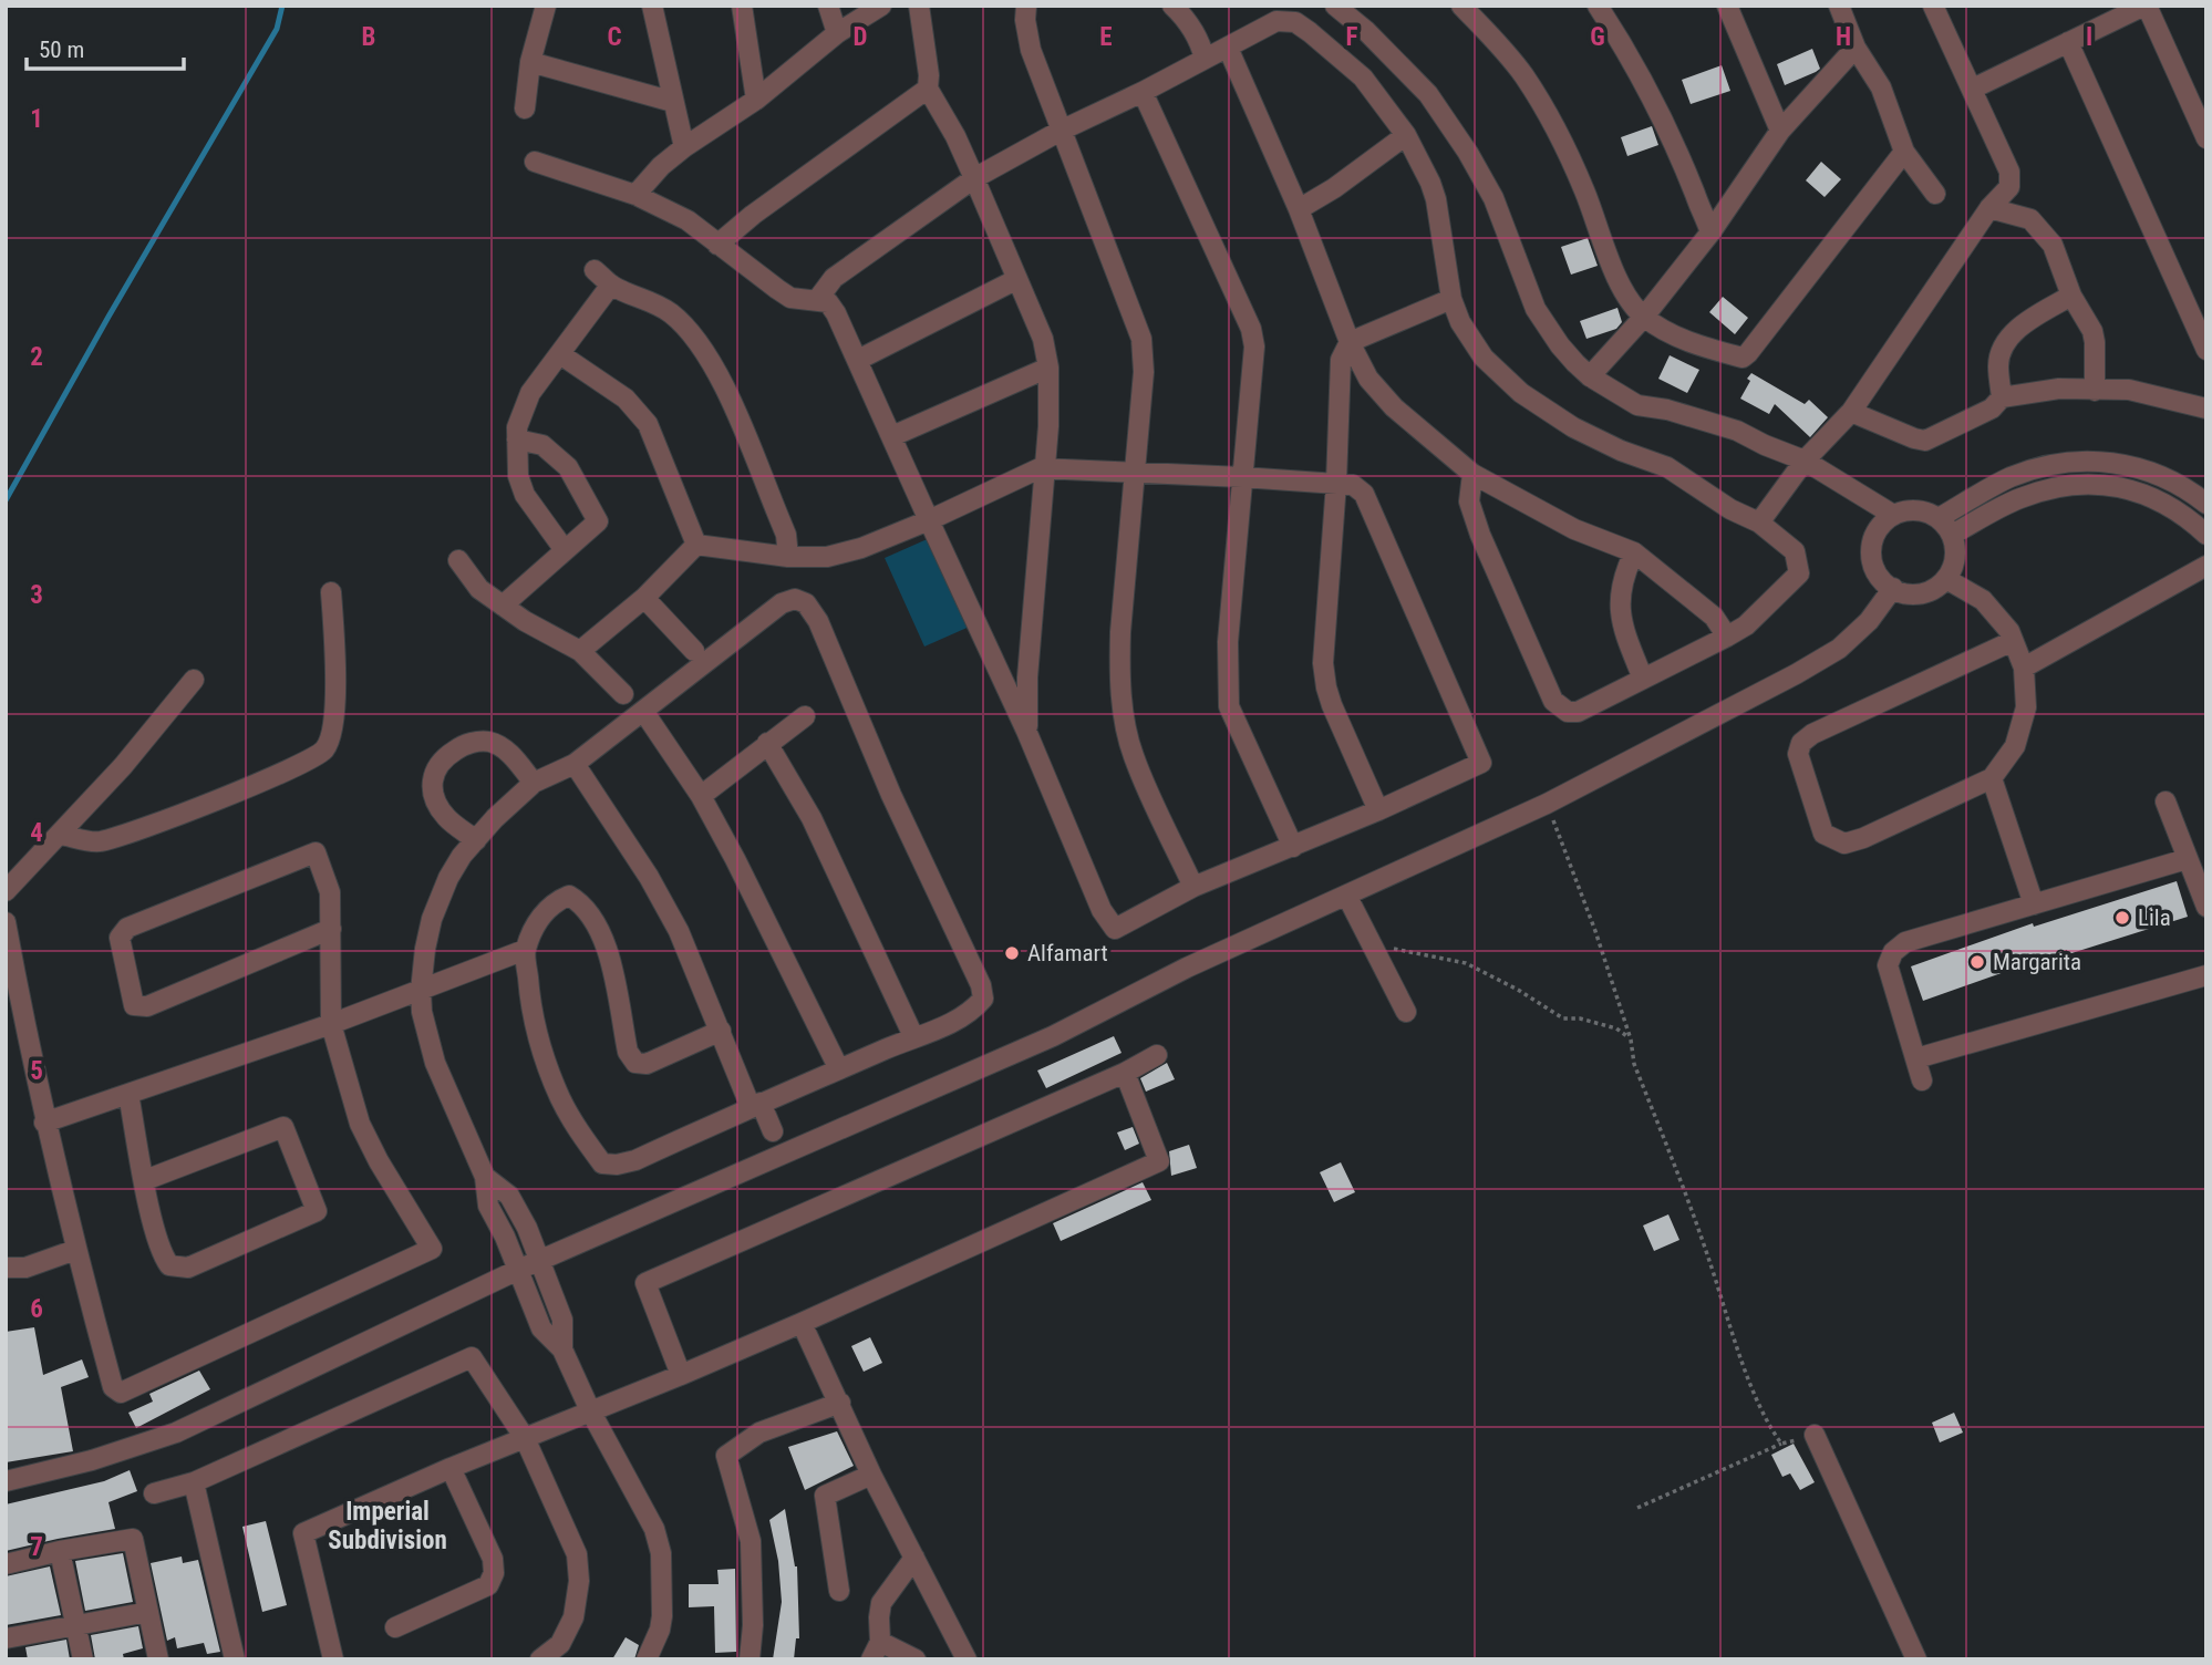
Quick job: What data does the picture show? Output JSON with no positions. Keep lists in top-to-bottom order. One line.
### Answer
{"districts":["Imperial Subdivision"],"places":["Lila","Alfamart","Margarita"],"scale_bar":"50 m","grid":{"columns":["B","C","D","E","F","G","H","I"],"rows":["1","2","3","4","5","6","7"]}}
